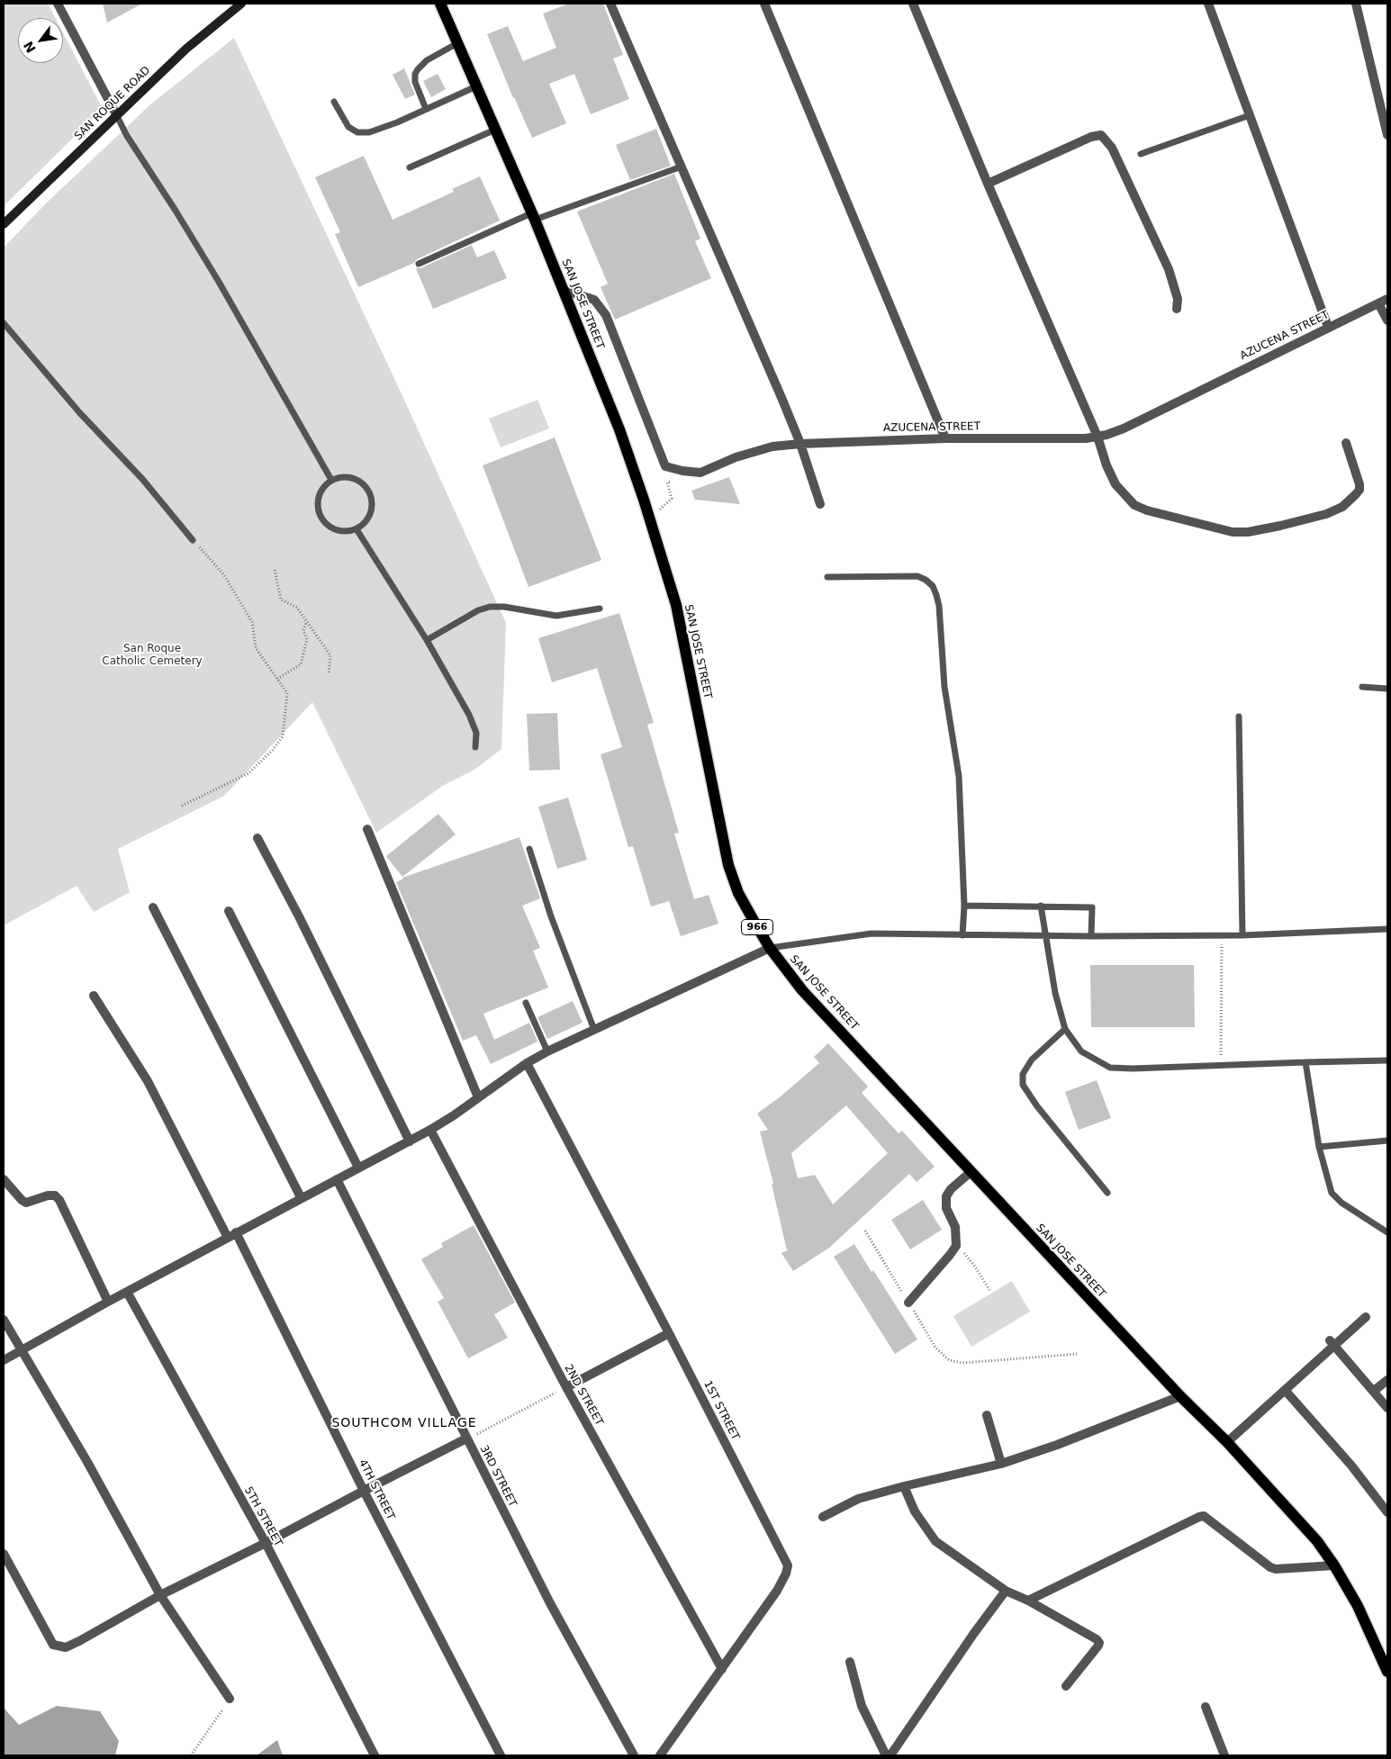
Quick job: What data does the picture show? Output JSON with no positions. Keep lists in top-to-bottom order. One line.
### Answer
{"streets":{"main road":["SAN ROQUE ROAD","SAN JOSE STREET","966"],"street":["AZUCENA STREET","2ND STREET","1ST STREET","3RD STREET","4TH STREET","5TH STREET"]},"crossings":[["SAN JOSE STREET","AZUCENA STREET"],["2ND STREET","1ST STREET"]],"districts":["SOUTHCOM VILLAGE"],"parks":["San Roque Catholic Cemetery"],"north":"bottom left"}
